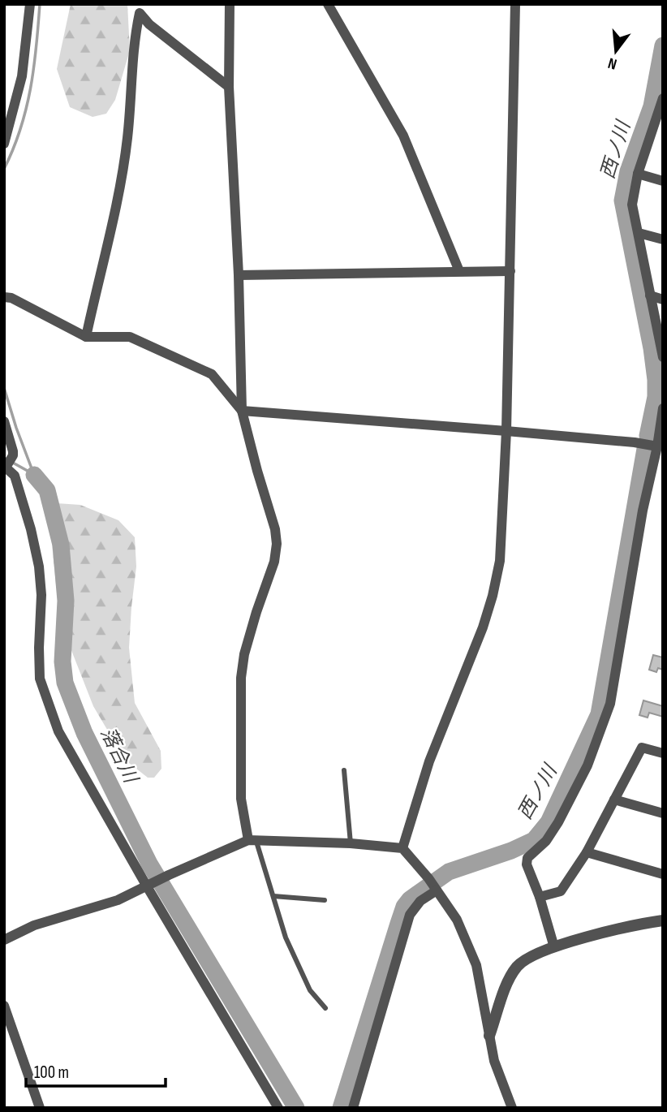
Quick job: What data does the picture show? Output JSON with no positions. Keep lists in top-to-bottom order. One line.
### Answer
{"water":["西ノ川","落合川"],"scale_bar":"100 m","north":"bottom"}
